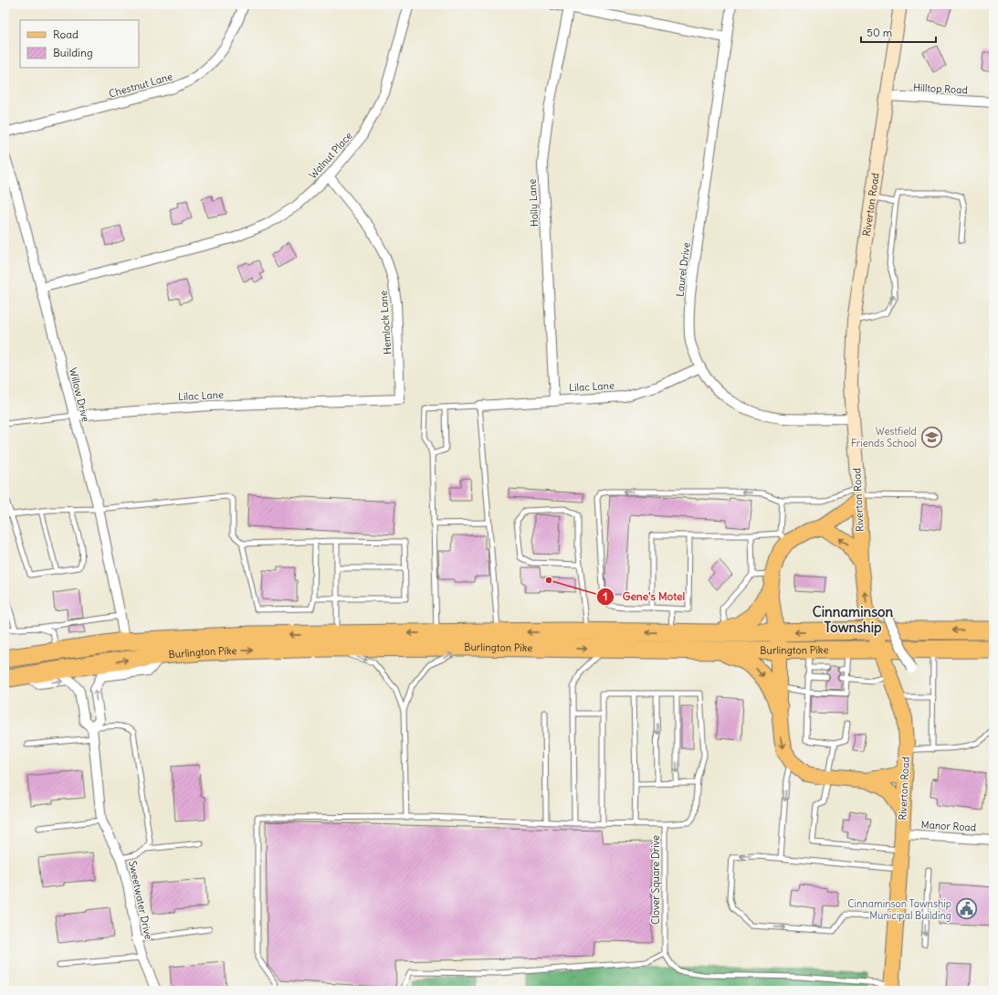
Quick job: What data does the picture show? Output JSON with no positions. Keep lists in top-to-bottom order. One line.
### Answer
{"streets":{"highway":["Burlington Pike"],"main road":["Riverton Road"],"street":["Chestnut Lane","Hilltop Road","Walnut Place","Holly Lane","Laurel Drive","Hemlock Lane","Lilac Lane","Willow Drive","Manor Road","Sweetwater Drive"],"lane":["Clover Square Drive"]},"crossings":[["Hilltop Road","Riverton Road"],["Walnut Place","Hemlock Lane"],["Walnut Place","Willow Drive"],["Holly Lane","Lilac Lane"],["Riverton Road","Laurel Drive"],["Riverton Road","Burlington Pike"],["Riverton Road","Manor Road"],["Laurel Drive","Lilac Lane"],["Hemlock Lane","Lilac Lane"],["Lilac Lane","Willow Drive"],["Willow Drive","Burlington Pike"],["Burlington Pike","Sweetwater Drive"]],"districts":["Cinnaminson Township"],"places":{"school or university":["Westfield Friends School"],"other":["Gene's Motel"],"public building":["Cinnaminson Township Municipal Building"]},"legend":["Road","Building"],"scale_bar":"50 m"}
